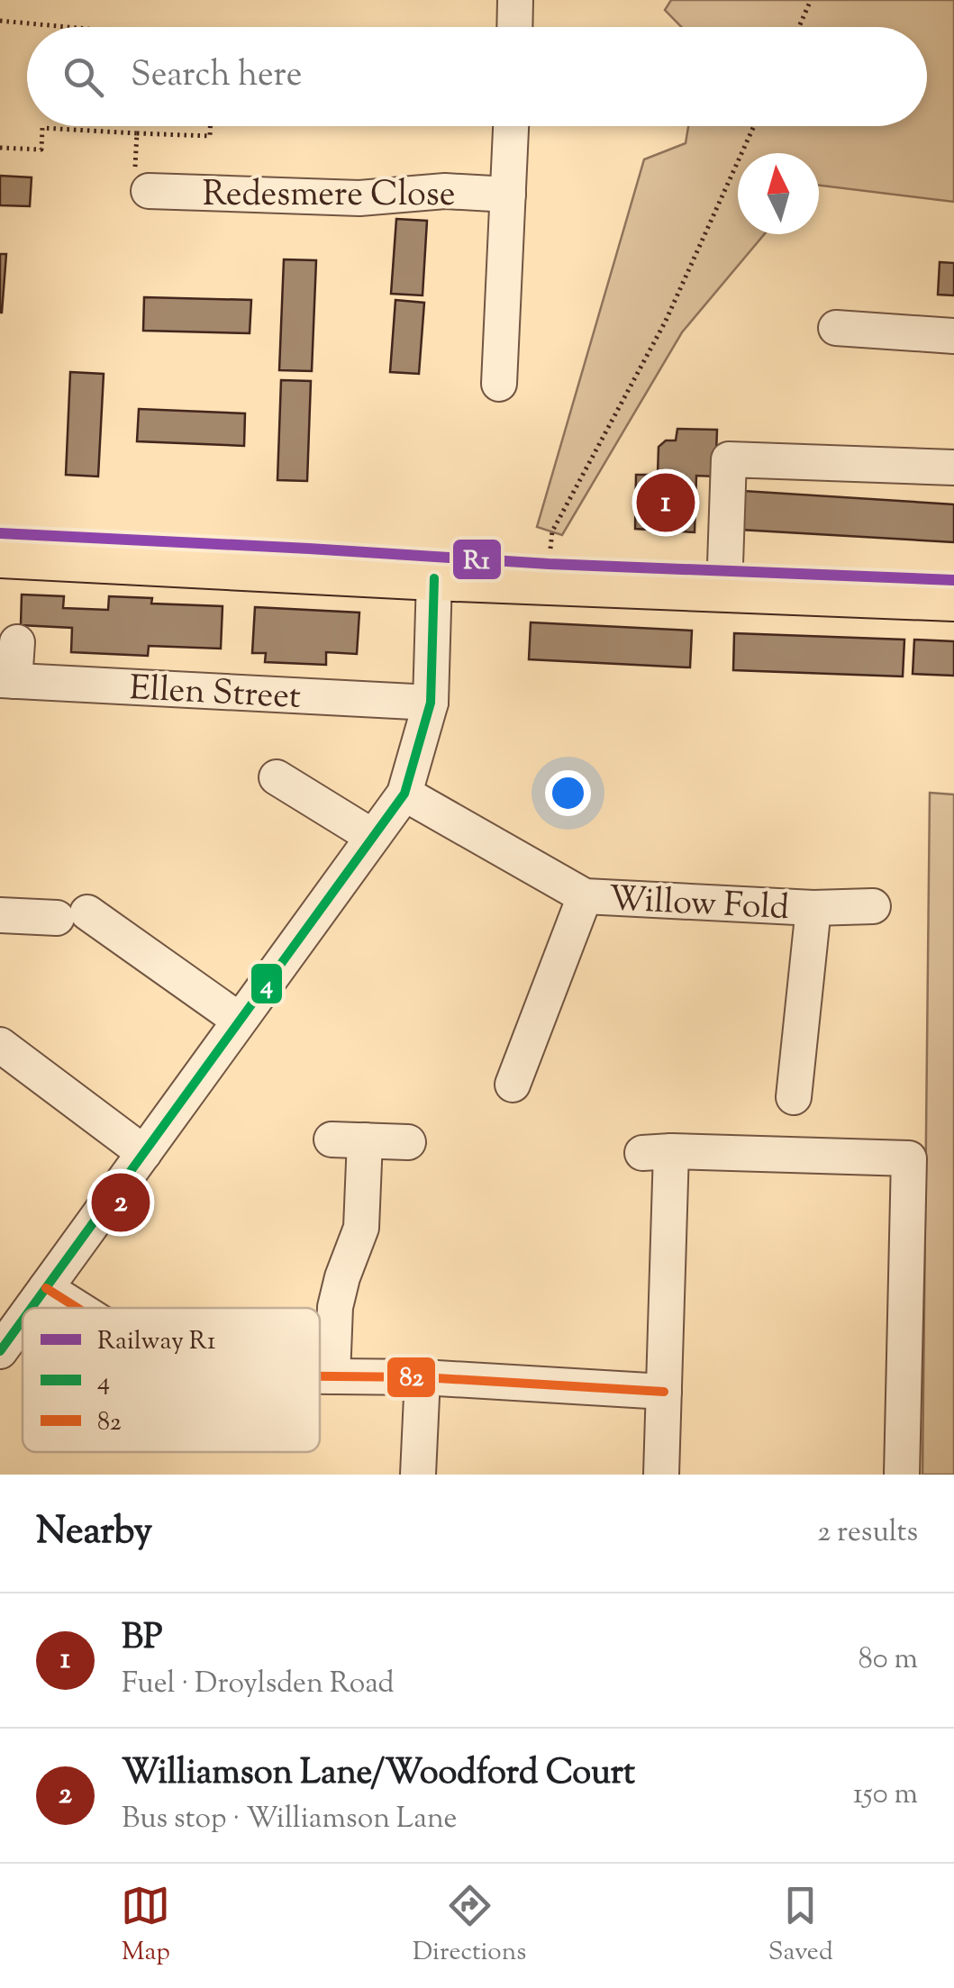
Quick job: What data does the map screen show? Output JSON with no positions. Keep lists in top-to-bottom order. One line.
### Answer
{"streets":{"street":["Redesmere Close","Ellen Street","Willow Fold"]},"lines":["rail line R1","transit line 4","transit line 82"],"legend":["Railway R1","4","82"],"north":"top","page":{"search":"Search here","pins":["1","2"],"heading":["Nearby","2 results"],"list":[{"mark":"1","name":"BP","note":"Fuel · Droylsden Road","value":"80 m"},{"mark":"2","name":"Williamson Lane/Woodford Court","note":"Bus stop · Williamson Lane","value":"150 m"}],"nav":["Map","Directions","Saved"]}}
